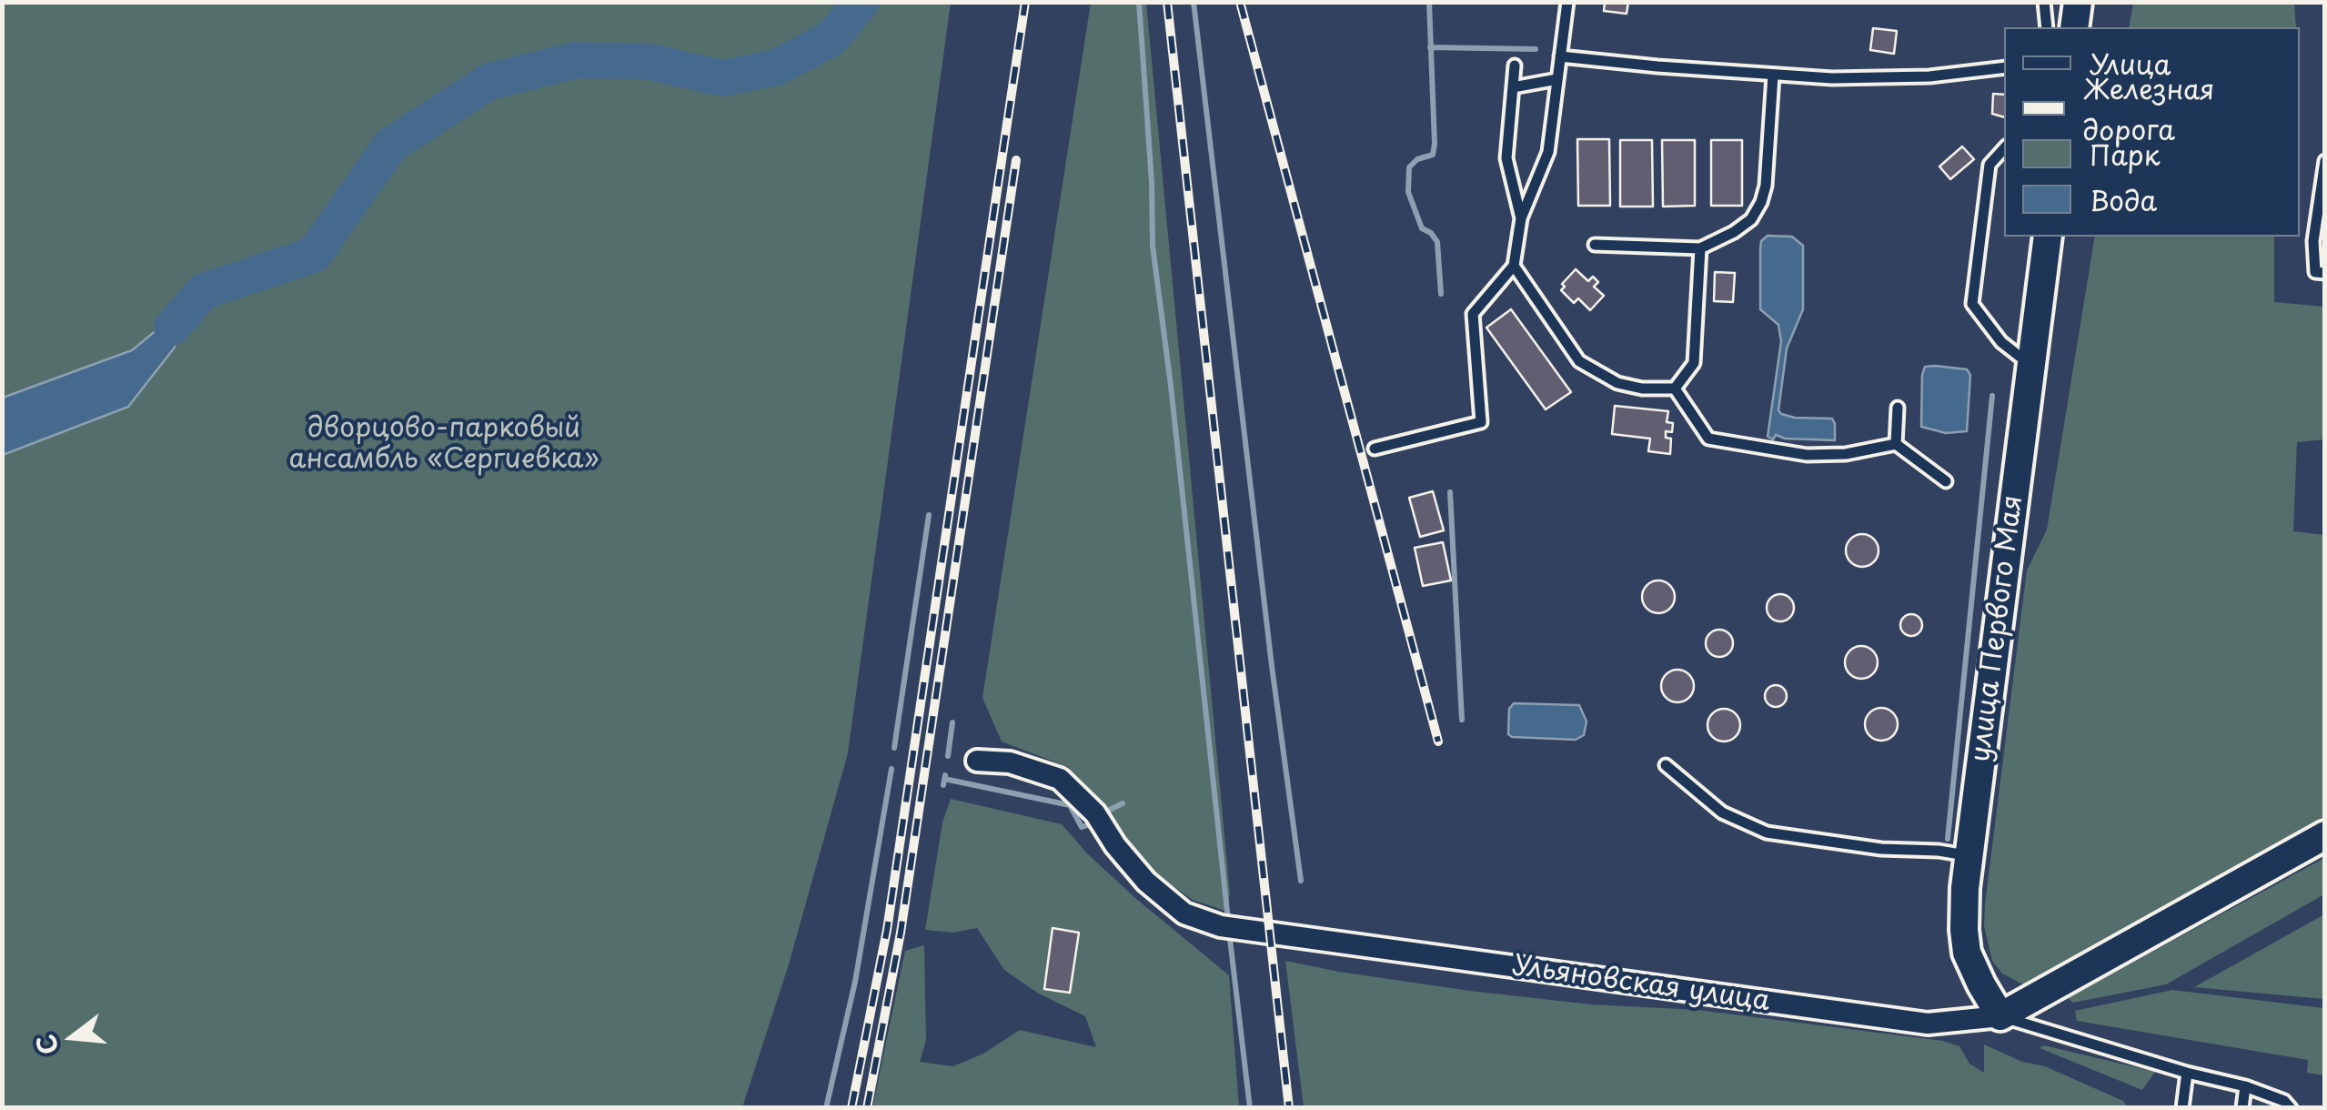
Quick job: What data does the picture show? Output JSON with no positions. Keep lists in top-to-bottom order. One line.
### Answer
{"streets":{"street":["улица Первого Мая","Ульяновская улица"]},"crossings":[["улица Первого Мая","Ульяновская улица"]],"parks":["дворцово-парковый ансамбль «Сергиевка»"],"legend":["Улица","Железная дорога","Парк","Вода"],"north":"left"}
